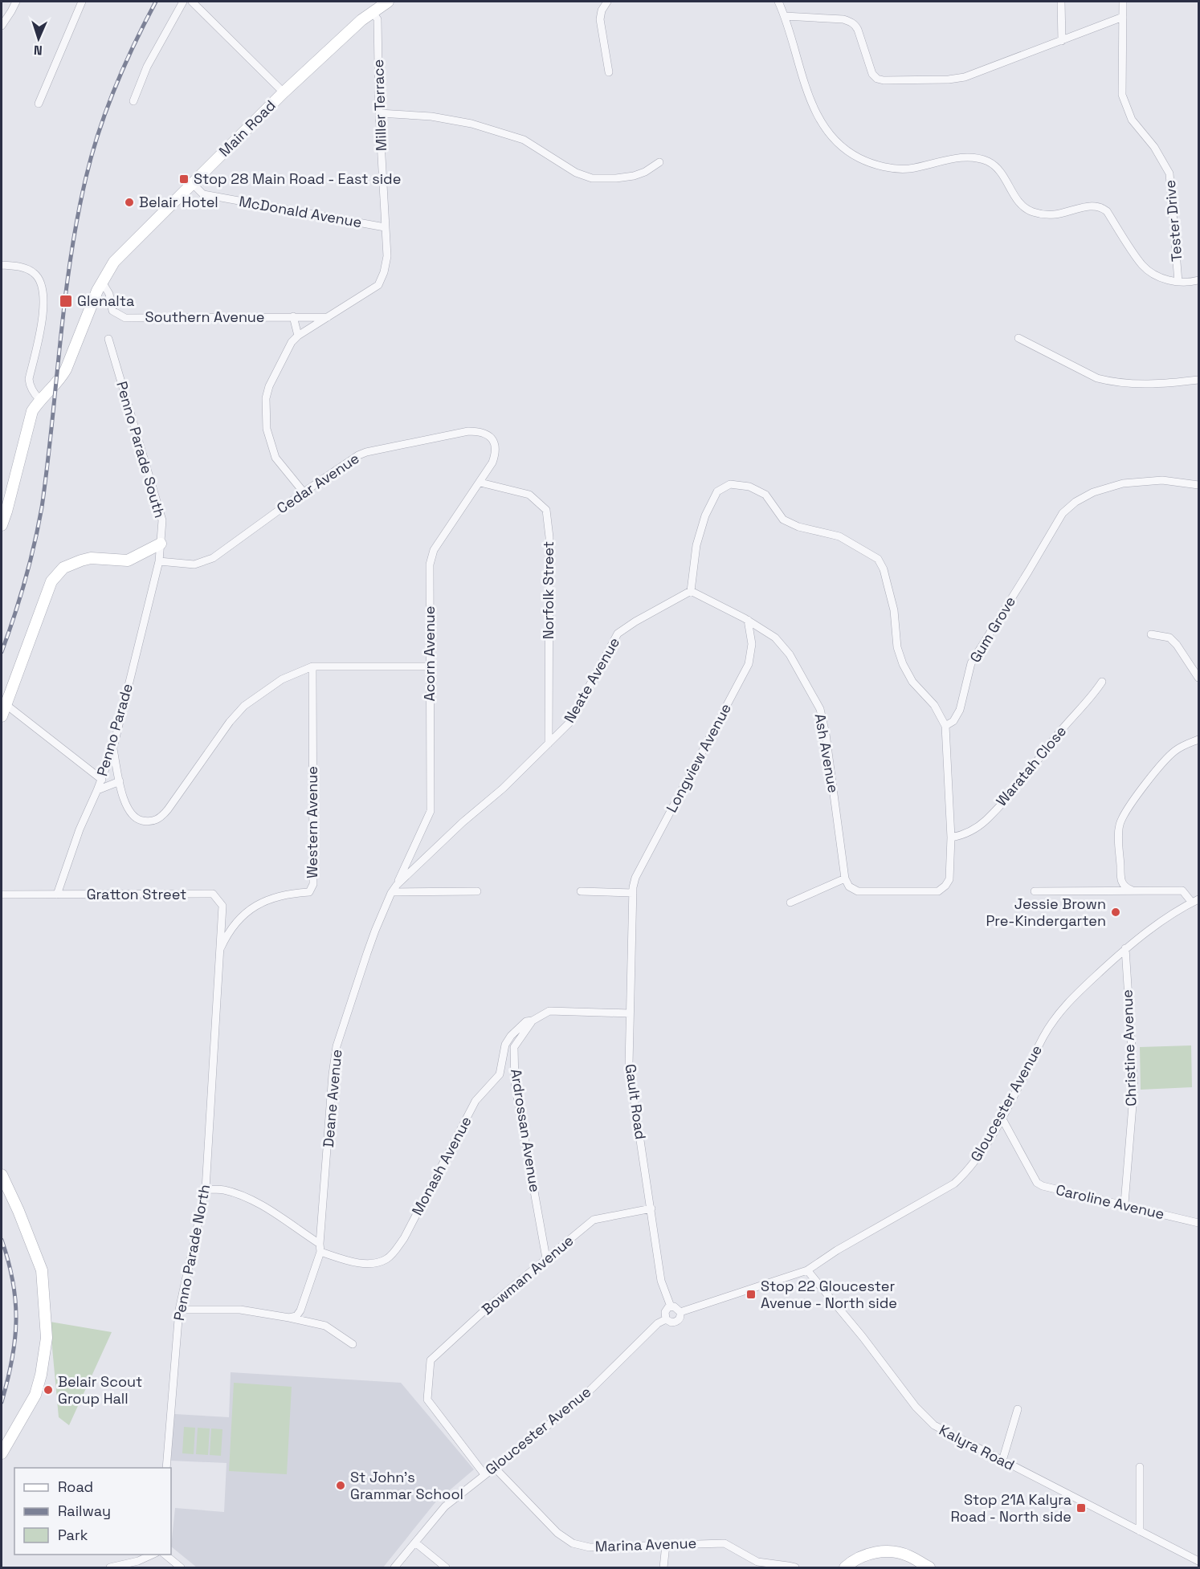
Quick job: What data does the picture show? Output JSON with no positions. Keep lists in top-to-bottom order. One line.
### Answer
{"streets":{"main road":["Main Road"],"street":["Miller Terrace","McDonald Avenue","Tester Drive","Southern Avenue","Penno Parade South","Cedar Avenue","Norfolk Street","Gum Grove","Acorn Avenue","Neate Avenue","Penno Parade","Ash Avenue","Longview Avenue","Waratah Close","Western Avenue","Gratton Street","Christine Avenue","Deane Avenue","Gault Road","Gloucester Avenue","Ardrossan Avenue","Monash Avenue","Caroline Avenue","Penno Parade North","Bowman Avenue","Kalyra Road","Marina Avenue"]},"crossings":[["Miller Terrace","Main Road"],["Miller Terrace","McDonald Avenue"],["Miller Terrace","Southern Avenue"],["Main Road","McDonald Avenue"],["Main Road","Southern Avenue"],["Penno Parade South","Cedar Avenue"],["Penno Parade South","Penno Parade"],["Cedar Avenue","Acorn Avenue"],["Cedar Avenue","Penno Parade"],["Norfolk Street","Acorn Avenue"],["Norfolk Street","Neate Avenue"],["Acorn Avenue","Neate Avenue"],["Neate Avenue","Ash Avenue"],["Neate Avenue","Deane Avenue"],["Penno Parade","Gratton Street"],["Ash Avenue","Longview Avenue"],["Longview Avenue","Gault Road"],["Western Avenue","Gratton Street"],["Western Avenue","Penno Parade North"],["Gratton Street","Penno Parade North"],["Christine Avenue","Gloucester Avenue"],["Christine Avenue","Caroline Avenue"],["Deane Avenue","Monash Avenue"],["Gault Road","Gloucester Avenue"],["Gault Road","Bowman Avenue"],["Gloucester Avenue","Caroline Avenue"],["Gloucester Avenue","Bowman Avenue"],["Gloucester Avenue","Kalyra Road"],["Gloucester Avenue","Marina Avenue"],["Ardrossan Avenue","Monash Avenue"],["Ardrossan Avenue","Bowman Avenue"],["Monash Avenue","Penno Parade North"]],"places":{"transit":["Stop 28 Main Road - East side","Glenalta","Stop 22 Gloucester Avenue - North side","Stop 21A Kalyra Road - North side"],"other":["Belair Hotel","Jessie Brown Pre-Kindergarten","Belair Scout Group Hall","St John's Grammar School"]},"legend":["Road","Railway","Park"],"north":"bottom"}
